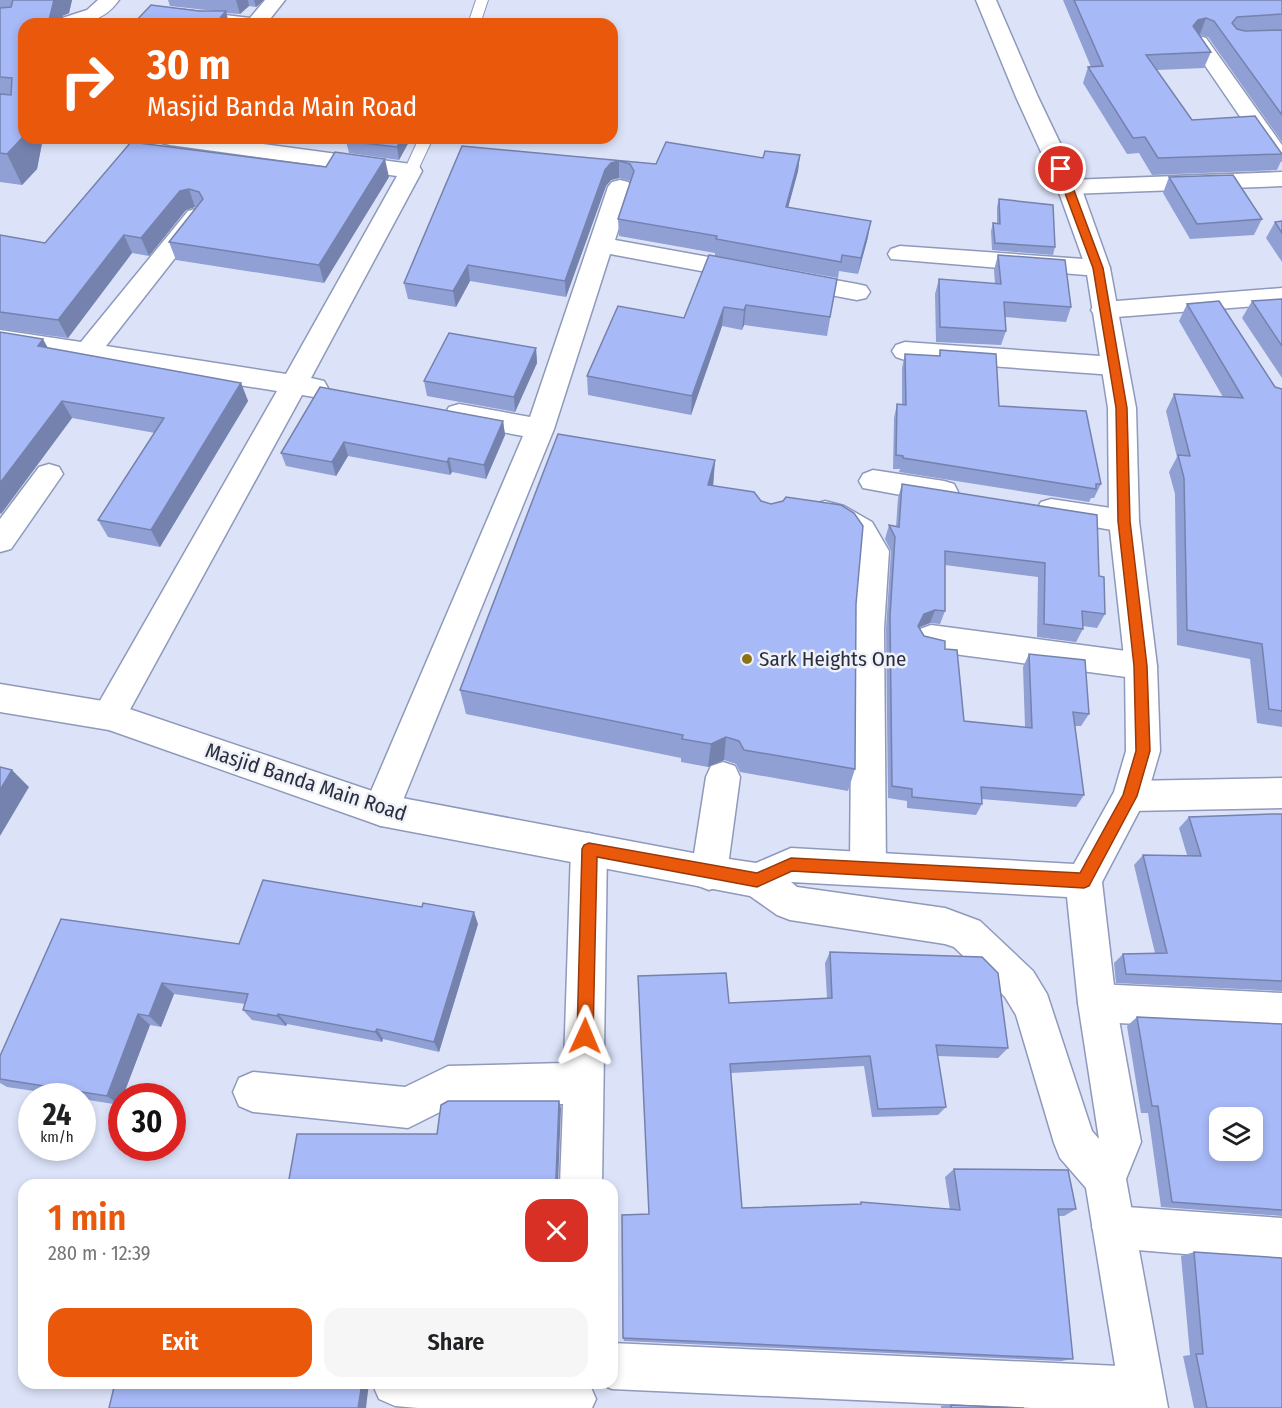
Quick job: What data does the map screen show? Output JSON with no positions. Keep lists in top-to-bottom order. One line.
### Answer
{"streets":{"street":["Masjid Banda Main Road"]},"places":["Sark Heights One"],"page":{"turn":["30 m","Masjid Banda Main Road"],"speed":"24 km/h","limit":"30","heading":["1 min","280 m · 12:39"],"buttons":["Exit","Share"]}}
